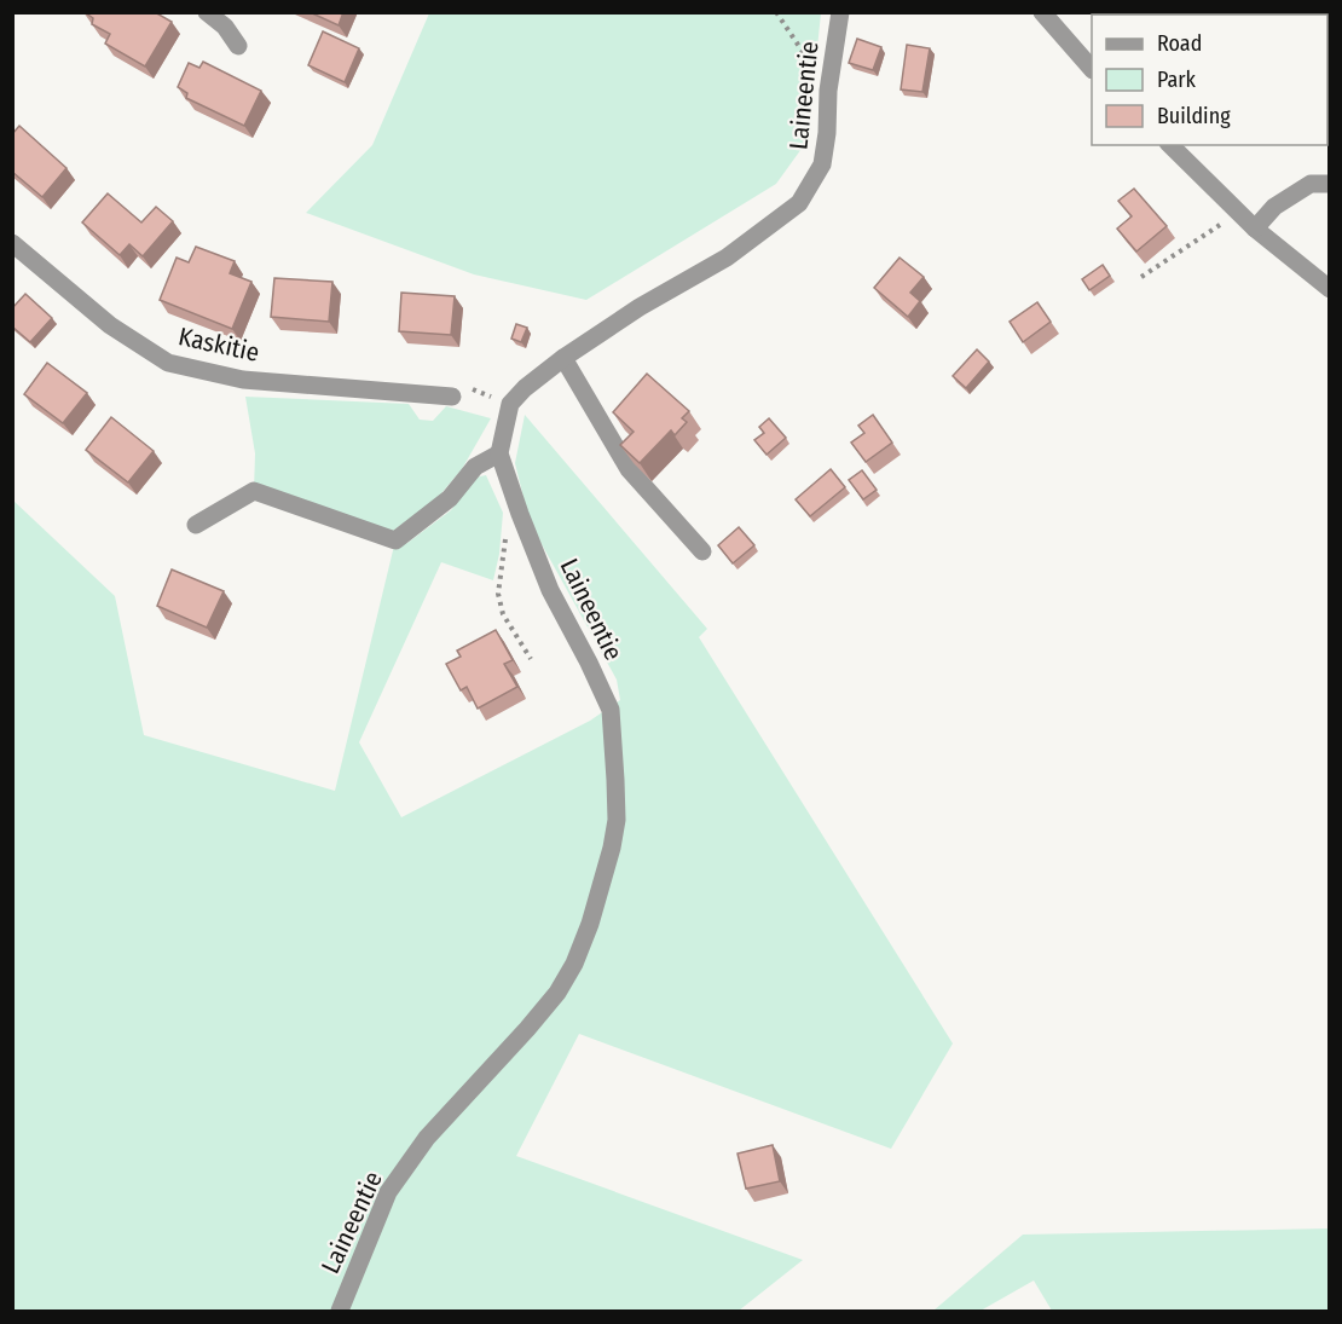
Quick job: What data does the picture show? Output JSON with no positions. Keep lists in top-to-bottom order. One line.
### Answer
{"streets":{"street":["Laineentie","Kaskitie"]},"legend":["Road","Park","Building"]}
